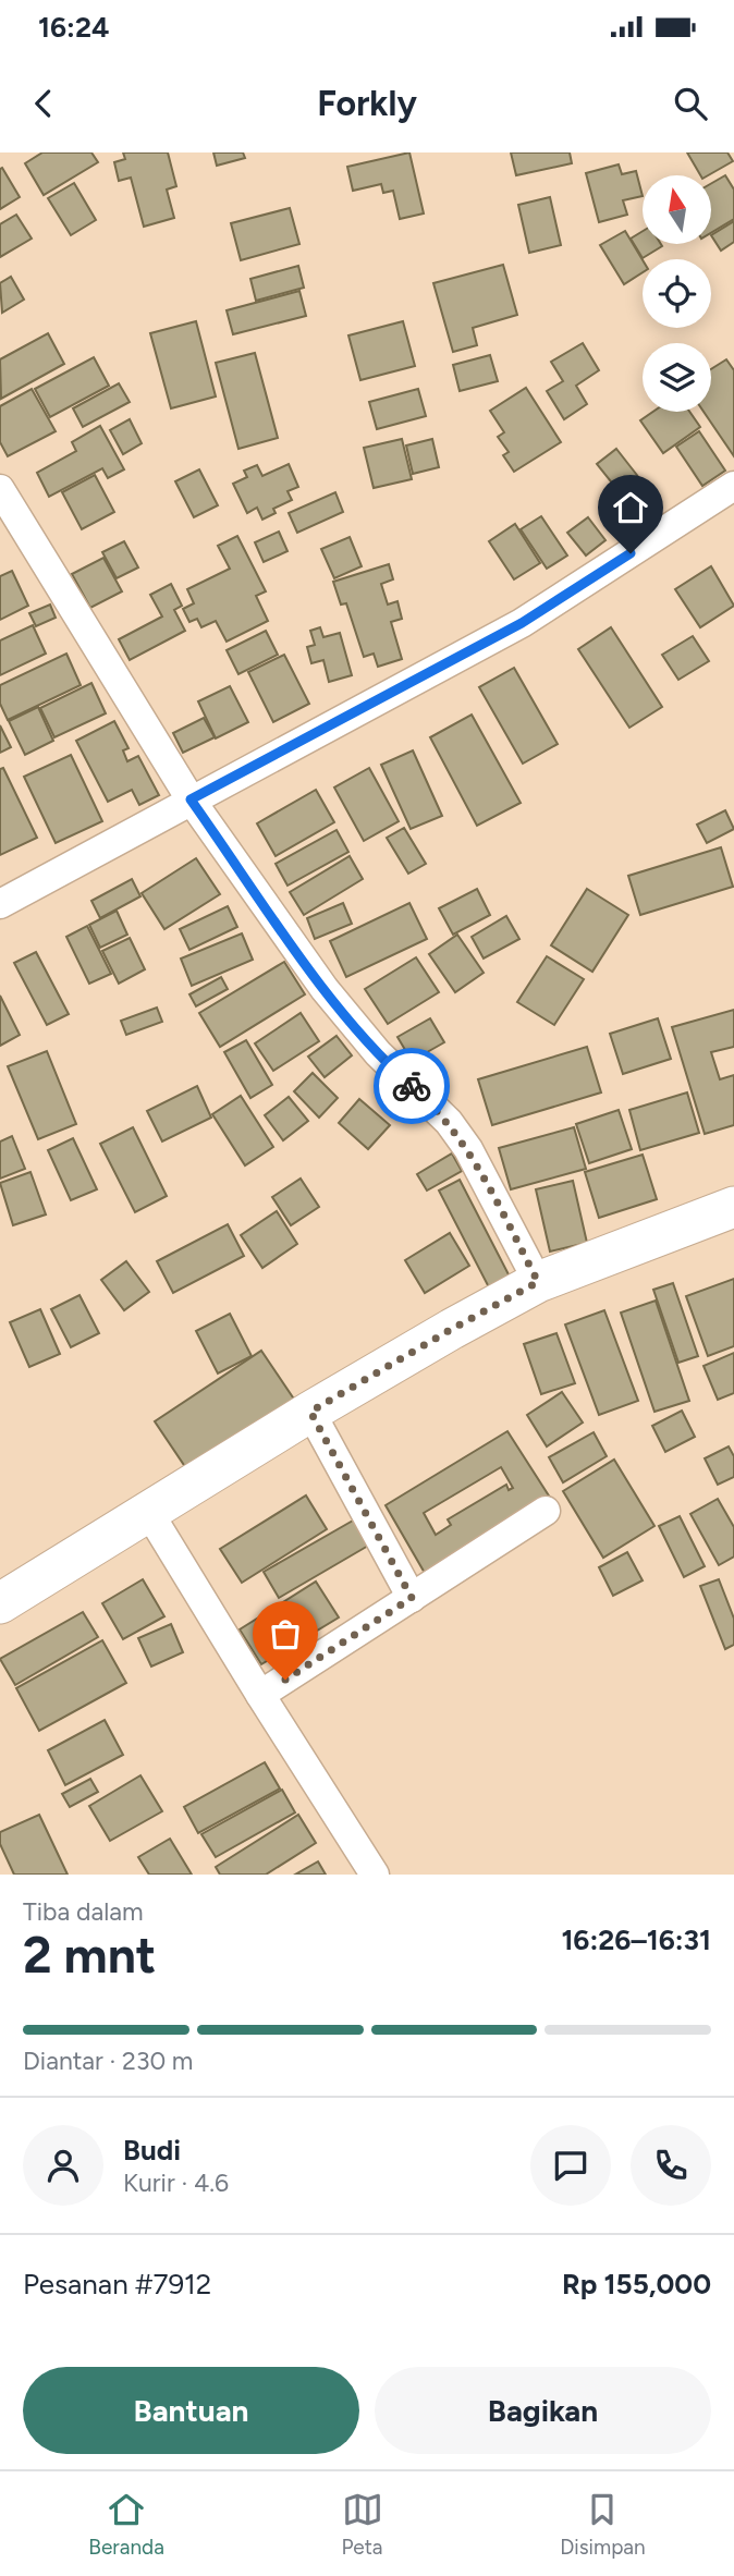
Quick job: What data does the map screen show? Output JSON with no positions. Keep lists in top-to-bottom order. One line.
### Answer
{"north":"top","page":{"status":"16:24","header":"Forkly","heading":["2 mnt","Tiba dalam","16:26–16:31"],"panel":["Budi","Kurir · 4.6","Pesanan #7912","Rp 155,000"],"bar":"Diantar · 230 m","buttons":["Bantuan","Bagikan"],"tabs":["Beranda","Peta","Disimpan"]}}
